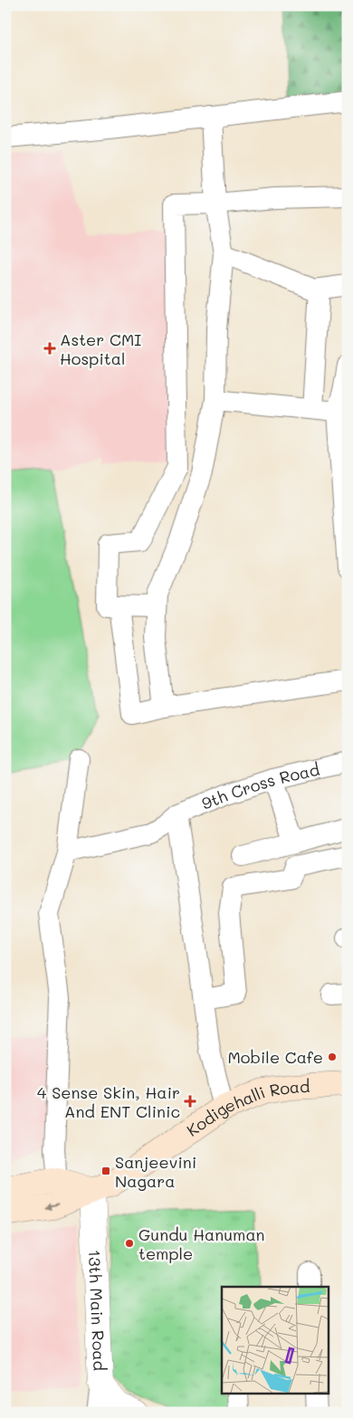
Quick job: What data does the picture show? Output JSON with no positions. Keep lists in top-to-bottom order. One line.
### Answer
{"streets":{"main road":["Kodigehalli Road"],"street":["9th Cross Road","13th Main Road"]},"crossings":[["Kodigehalli Road","13th Main Road"]],"places":{"health":["Aster CMI Hospital","4 Sense Skin, Hair And ENT Clinic"],"other":["Mobile Cafe","Gundu Hanuman temple"],"transit":["Sanjeevini Nagara"]}}
